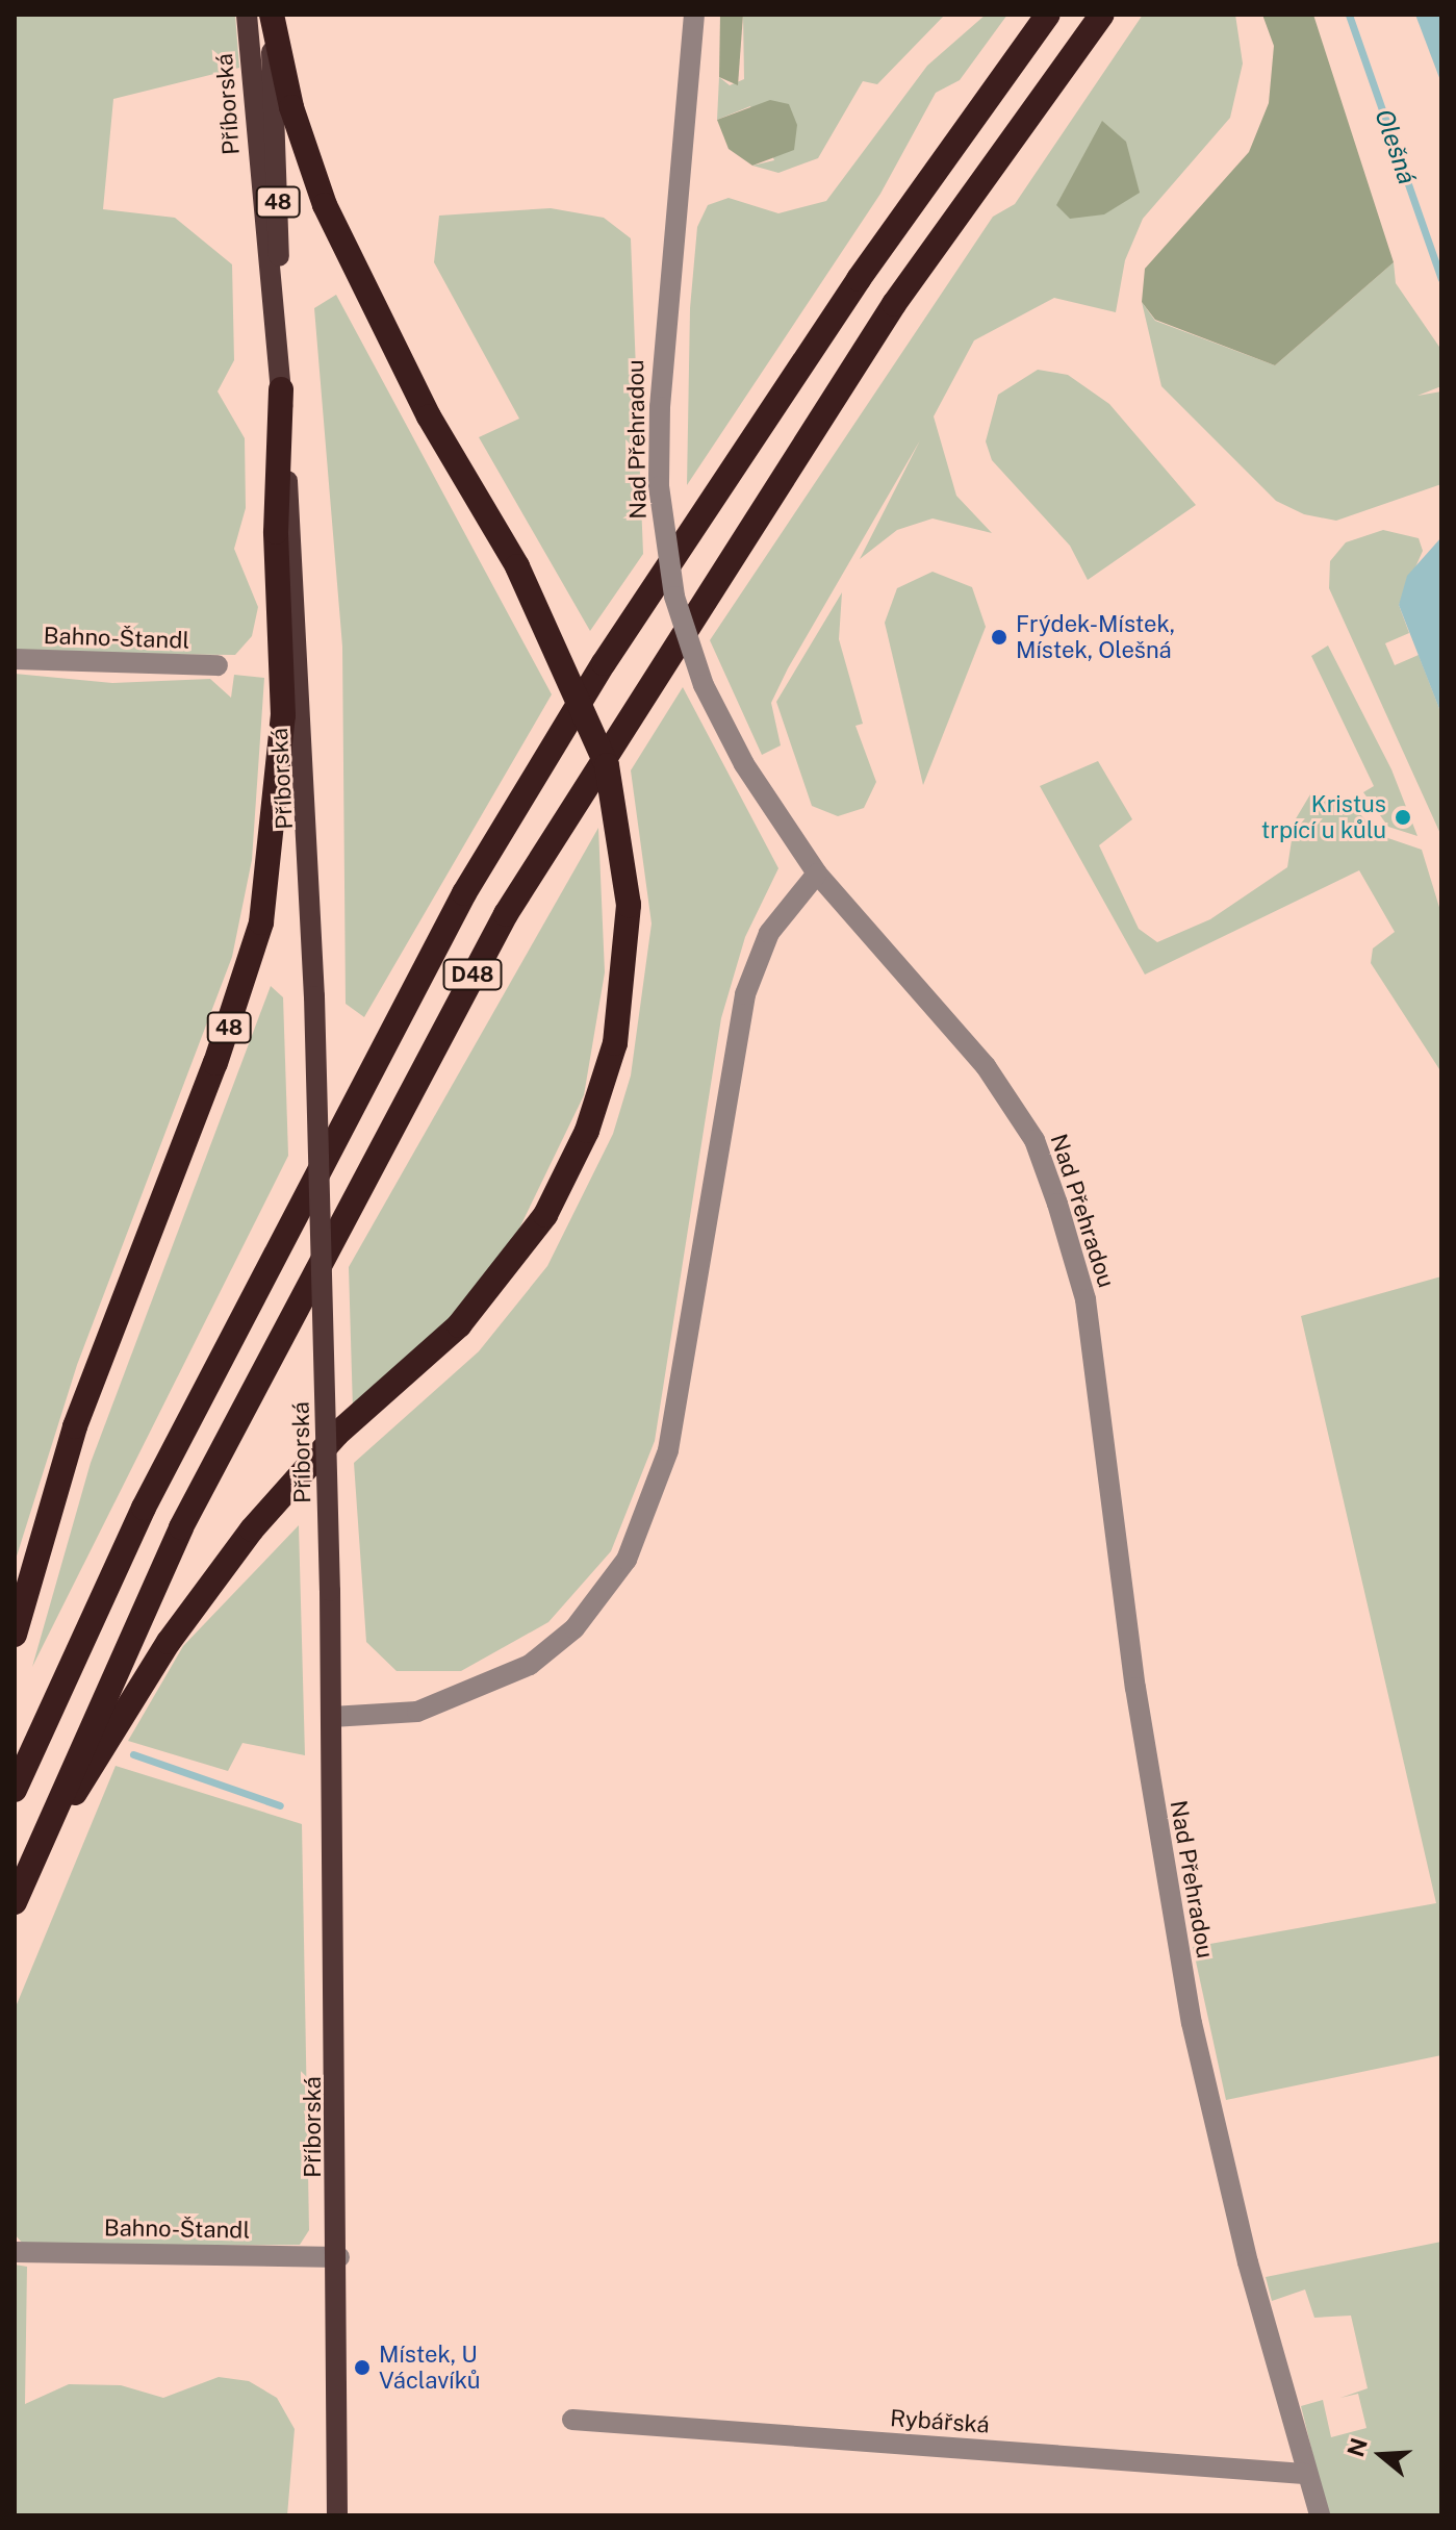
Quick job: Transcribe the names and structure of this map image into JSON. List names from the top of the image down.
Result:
{
  "streets": {
    "highway": ["48", "D48"],
    "main road": ["Příborská"],
    "street": ["Nad Přehradou", "Bahno-Štandl", "Rybářská"]
  },
  "crossings": [
    ["Příborská", "48"],
    ["Příborská", "Bahno-Štandl"],
    ["Nad Přehradou", "Rybářská"]
  ],
  "water": ["Olešná"],
  "places": ["Frýdek-Místek, Místek, Olešná", "Kristus trpící u kůlu", "Místek, U Václavíků"],
  "north": "left"
}
